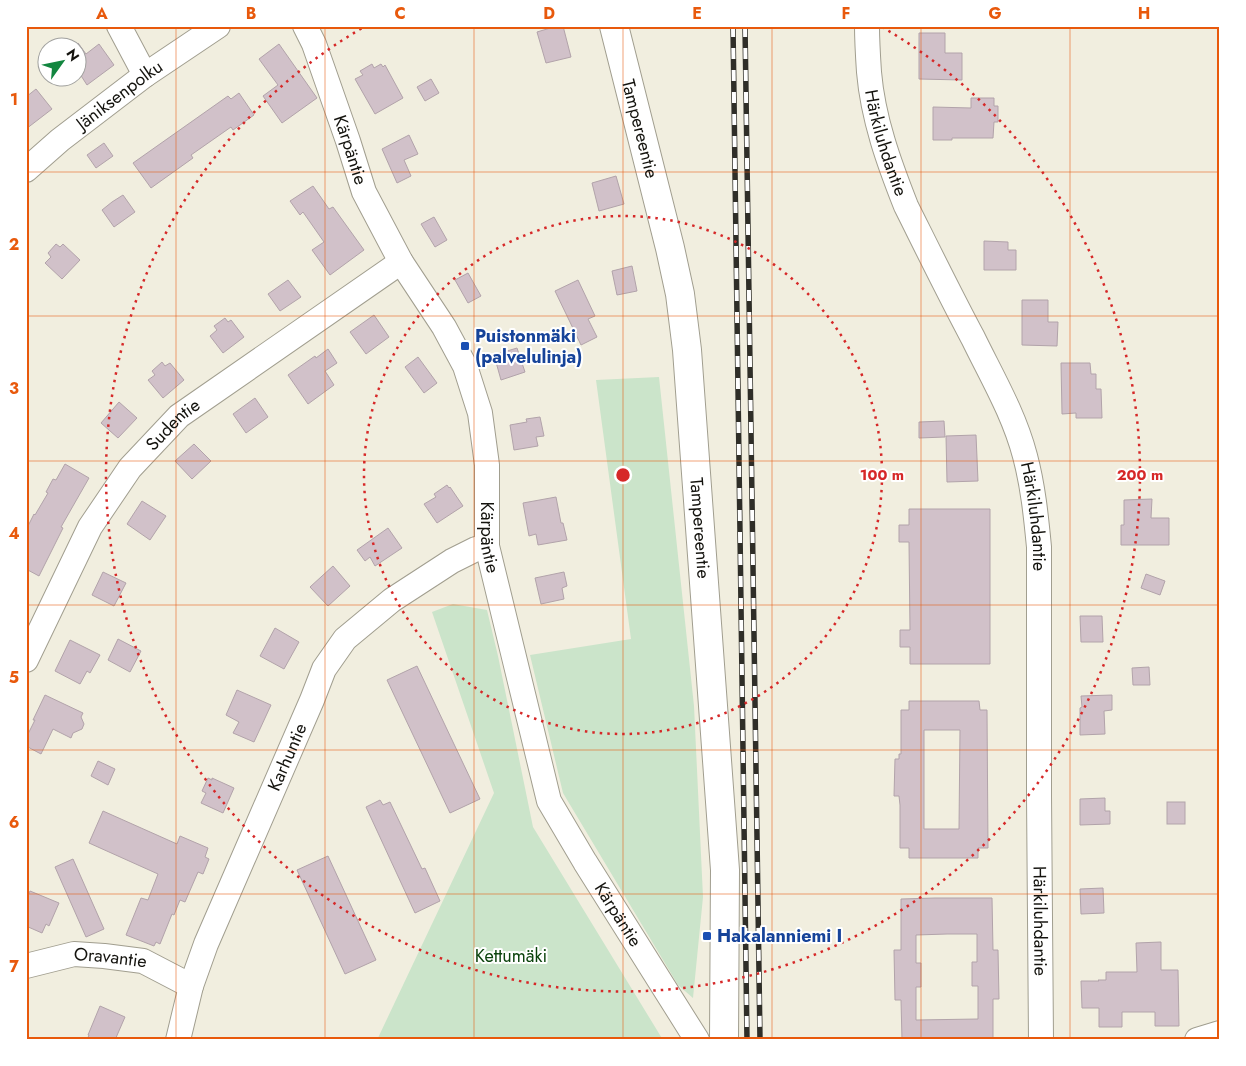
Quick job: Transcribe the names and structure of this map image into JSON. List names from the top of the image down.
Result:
{
  "streets": {
    "main road": ["Tampereentie"],
    "street": [
      "Jäniksenpolku",
      "Härkiluhdantie",
      "Kärpäntie",
      "Sudentie",
      "Karhuntie",
      "Oravantie"
    ]
  },
  "crossings": [
    ["Kärpäntie", "Sudentie"],
    ["Kärpäntie", "Karhuntie"],
    ["Karhuntie", "Oravantie"]
  ],
  "parks": ["Kettumäki"],
  "places": {
    "transit": ["Puistonmäki (palvelulinja)", "Hakalanniemi I"]
  },
  "north": "top right",
  "grid": {
    "columns": [
      "A",
      "B",
      "C",
      "D",
      "E",
      "F",
      "G",
      "H"
    ],
    "rows": [
      "1",
      "2",
      "3",
      "4",
      "5",
      "6",
      "7"
    ]
  },
  "rings": ["100 m", "200 m"]
}
